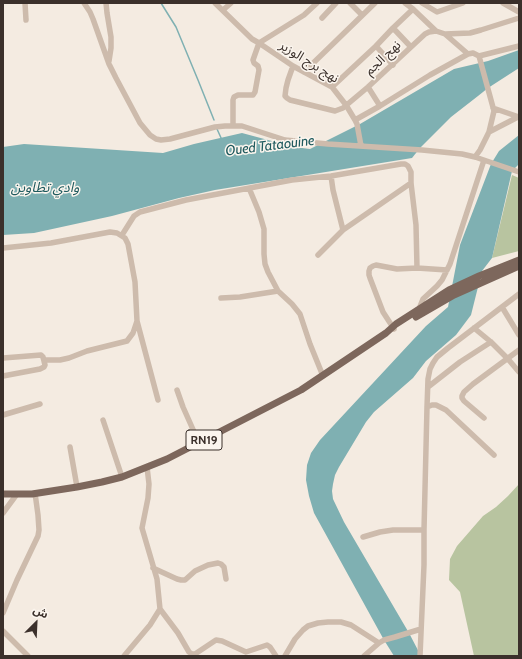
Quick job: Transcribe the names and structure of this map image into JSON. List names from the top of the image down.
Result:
{
  "streets": {
    "main road": ["RN19"],
    "street": ["نهج الجم", "نهج برج الوزير"]
  },
  "crossings": [
    ["نهج الجم", "نهج برج الوزير"]
  ],
  "water": ["Oued Tataouine", "وادي تطاوين"],
  "north": "top right"
}
